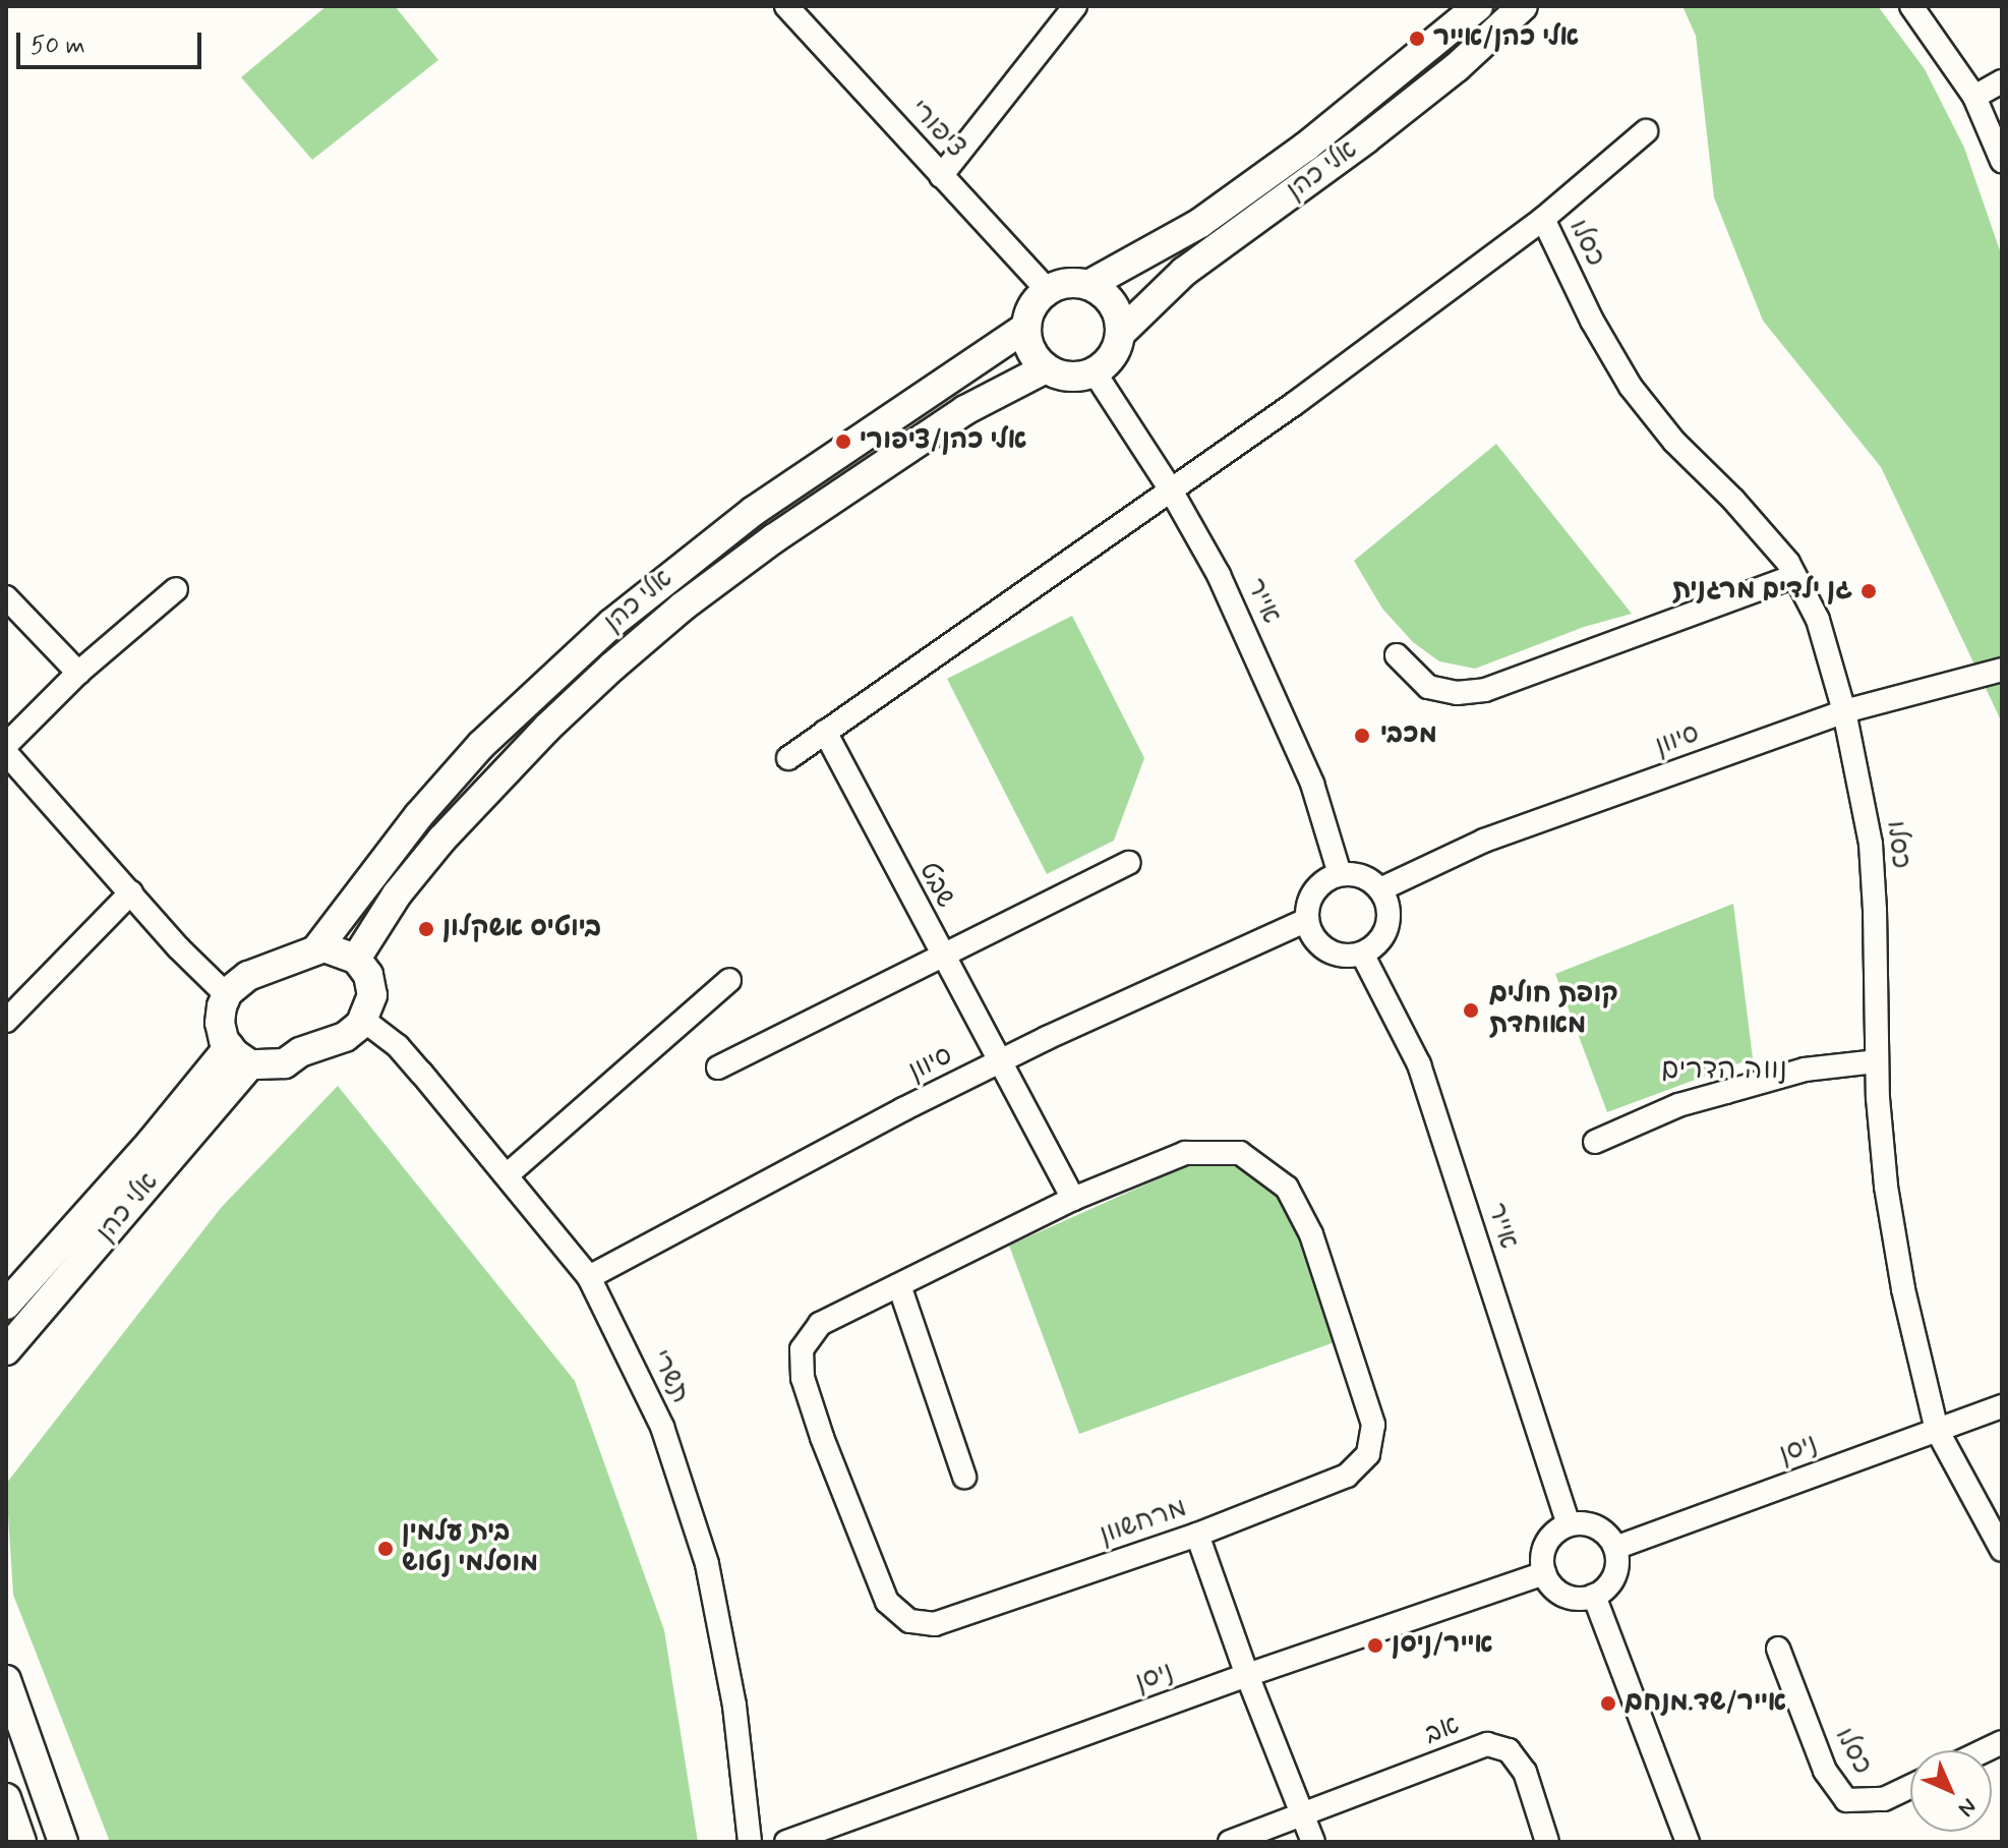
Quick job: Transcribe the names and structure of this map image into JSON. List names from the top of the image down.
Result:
{
  "streets": {
    "street": [
      "ציפורי",
      "אלי כהן",
      "כסלו",
      "אייר",
      "סיוון",
      "שבט",
      "תשרי",
      "ניסן",
      "מרחשוון",
      "אב"
    ]
  },
  "crossings": [
    ["ציפורי", "אלי כהן"],
    ["ציפורי", "אייר"],
    ["אלי כהן", "אייר"],
    ["אלי כהן", "תשרי"],
    ["כסלו", "אייר"],
    ["כסלו", "סיוון"],
    ["כסלו", "שבט"],
    ["כסלו", "ניסן"],
    ["אייר", "סיוון"],
    ["אייר", "ניסן"],
    ["סיוון", "שבט"],
    ["סיוון", "תשרי"],
    ["שבט", "מרחשוון"]
  ],
  "districts": ["נווה הדרים"],
  "places": [
    "אלי כהן/אייר",
    "אלי כהן/ציפורי",
    "גן ילדים מרגנית",
    "מכבי",
    "ביוטיס אשקלון",
    "קופת חולים מאוחדת",
    "בית עלמין מוסלמי נטוש",
    "אייר/ניסן",
    "אייר/שד.מנחם"
  ],
  "scale_bar": "50 m",
  "north": "bottom right"
}
